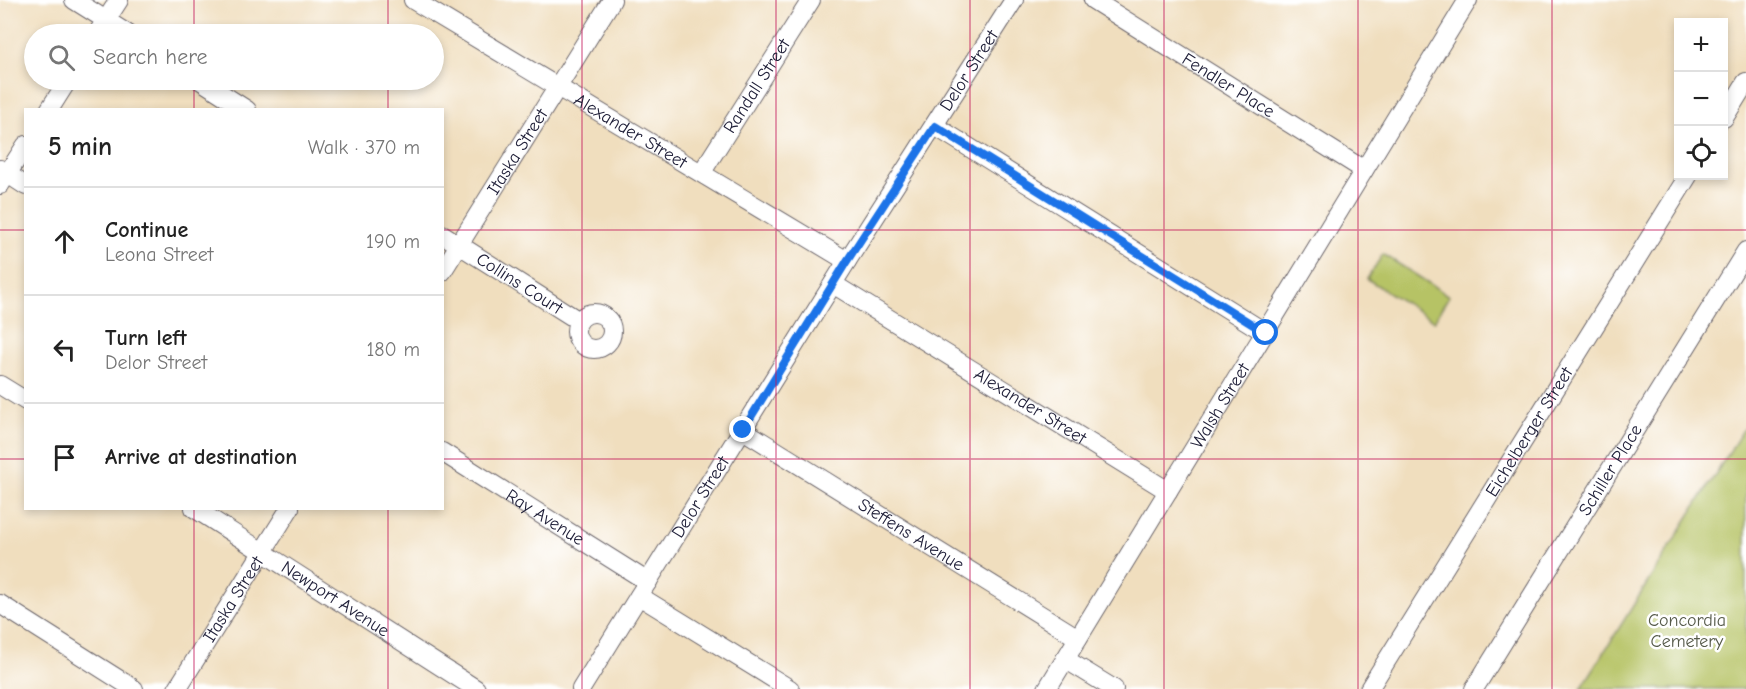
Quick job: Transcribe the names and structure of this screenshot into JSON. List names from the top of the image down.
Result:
{
  "streets": {
    "street": [
      "Delor Street",
      "Fendler Place",
      "Randall Street",
      "Alexander Street",
      "Itaska Street",
      "Collins Court",
      "Walsh Street",
      "Eichelberger Street",
      "Schiller Place",
      "Ray Avenue",
      "Steffens Avenue",
      "Newport Avenue"
    ]
  },
  "crossings": [
    ["Delor Street", "Alexander Street"],
    ["Delor Street", "Ray Avenue"],
    ["Delor Street", "Steffens Avenue"],
    ["Fendler Place", "Walsh Street"],
    ["Randall Street", "Alexander Street"],
    ["Alexander Street", "Itaska Street"],
    ["Alexander Street", "Walsh Street"],
    ["Itaska Street", "Collins Court"],
    ["Itaska Street", "Newport Avenue"],
    ["Walsh Street", "Steffens Avenue"]
  ],
  "parks": ["Concordia Cemetery"],
  "page": {
    "map_buttons": ["+", "−"],
    "search": "Search here",
    "heading": ["5 min", "Walk · 370 m"],
    "list": [
      ["Continue", "Leona Street", "190 m"],
      ["Turn left", "Delor Street", "180 m"],
      "Arrive at destination"
    ]
  }
}
